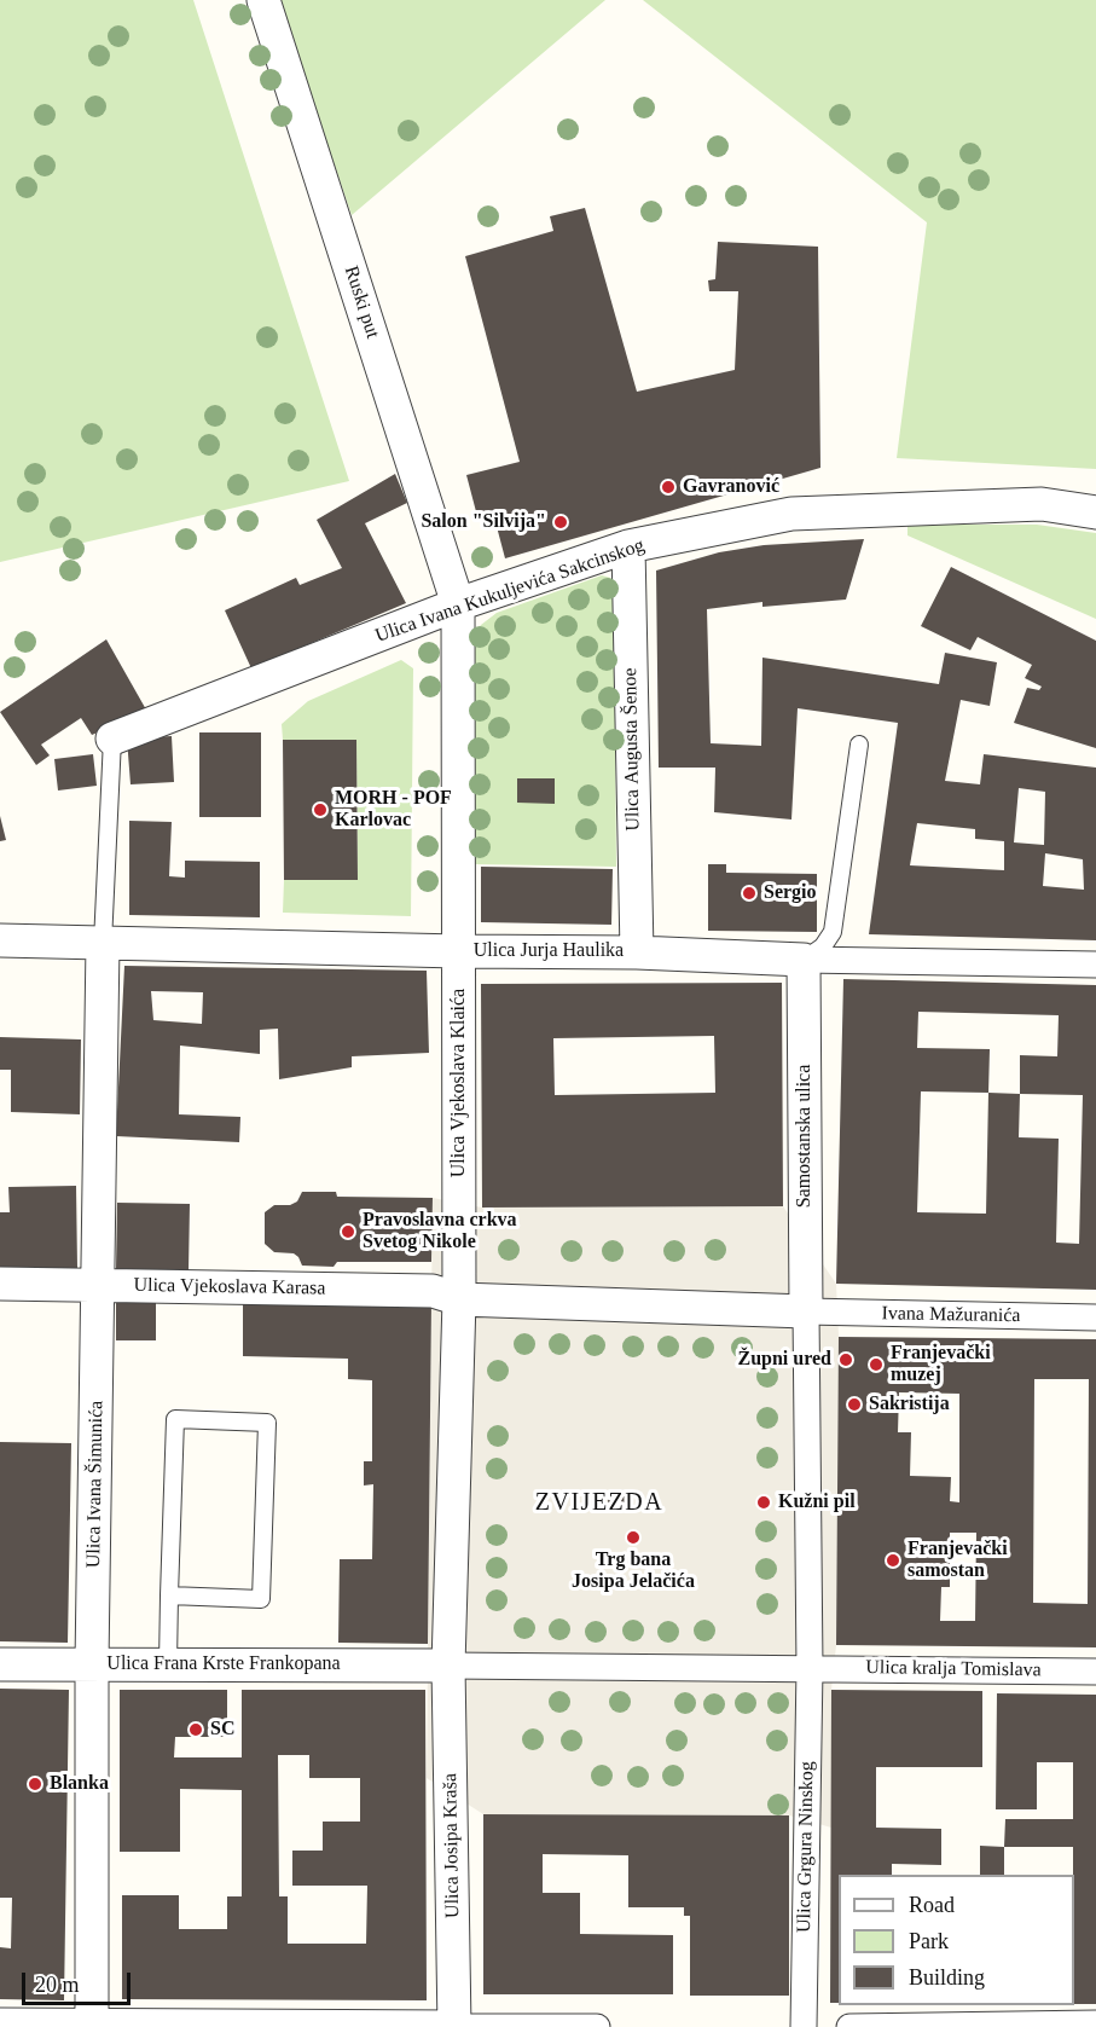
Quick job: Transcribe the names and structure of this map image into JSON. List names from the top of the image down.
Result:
{
  "streets": {
    "street": [
      "Ruski put",
      "Ulica Ivana Kukuljevića Sakcinskog",
      "Ulica Augusta Šenoe",
      "Ulica Jurja Haulika",
      "Ulica Vjekoslava Klaića",
      "Samostanska ulica",
      "Ulica Vjekoslava Karasa",
      "Ivana Mažuranića",
      "Ulica Ivana Šimunića",
      "Ulica Frana Krste Frankopana",
      "Ulica kralja Tomislava",
      "Ulica Josipa Kraša",
      "Ulica Grgura Ninskog"
    ]
  },
  "crossings": [
    ["Ruski put", "Ulica Ivana Kukuljevića Sakcinskog"],
    ["Ruski put", "Ulica Vjekoslava Klaića"],
    ["Ulica Ivana Kukuljevića Sakcinskog", "Ulica Augusta Šenoe"],
    ["Ulica Ivana Kukuljevića Sakcinskog", "Ulica Vjekoslava Klaića"],
    ["Ulica Augusta Šenoe", "Ulica Jurja Haulika"],
    ["Ulica Jurja Haulika", "Ulica Vjekoslava Klaića"],
    ["Ulica Jurja Haulika", "Samostanska ulica"],
    ["Ulica Jurja Haulika", "Ulica Ivana Šimunića"],
    ["Ulica Vjekoslava Klaića", "Ulica Vjekoslava Karasa"],
    ["Samostanska ulica", "Ivana Mažuranića"],
    ["Ulica Vjekoslava Karasa", "Ulica Ivana Šimunića"],
    ["Ulica Ivana Šimunića", "Ulica Frana Krste Frankopana"],
    ["Ulica Frana Krste Frankopana", "Ulica Josipa Kraša"],
    ["Ulica kralja Tomislava", "Ulica Grgura Ninskog"]
  ],
  "districts": ["ZVIJEZDA"],
  "places": [
    "Gavranović",
    "Salon \"Silvija\"",
    "MORH - POF Karlovac",
    "Sergio",
    "Pravoslavna crkva Svetog Nikole",
    "Župni ured",
    "Franjevački muzej",
    "Sakristija",
    "Kužni pil",
    "Trg bana Josipa Jelačića",
    "Franjevački samostan",
    "SC",
    "Blanka"
  ],
  "legend": ["Road", "Park", "Building"],
  "scale_bar": "20 m"
}
